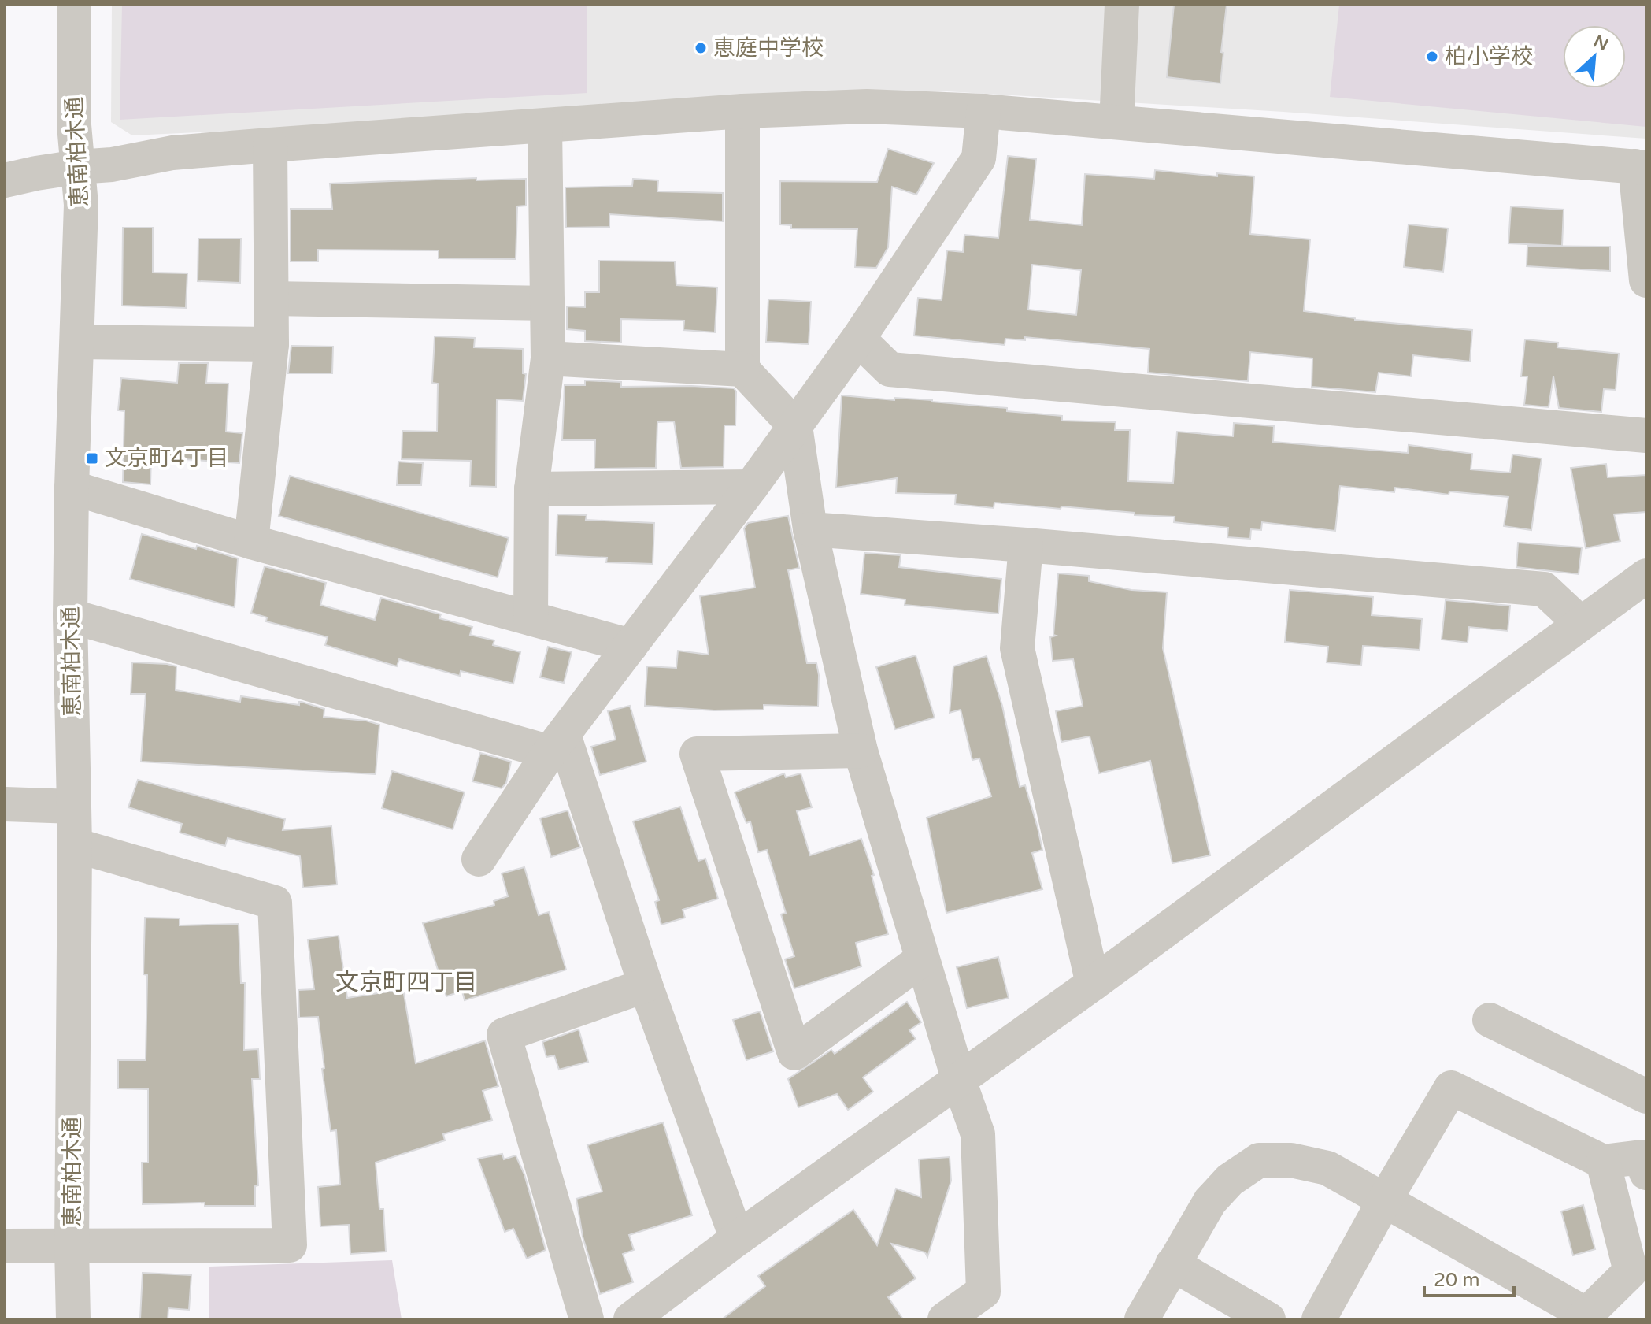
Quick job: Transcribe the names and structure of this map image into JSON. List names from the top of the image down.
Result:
{
  "streets": {
    "street": ["恵南柏木通"]
  },
  "districts": ["文京町四丁目"],
  "places": {
    "other": ["恵庭中学校", "柏小学校"],
    "transit": ["文京町4丁目"]
  },
  "scale_bar": "20 m",
  "north": "top right"
}
